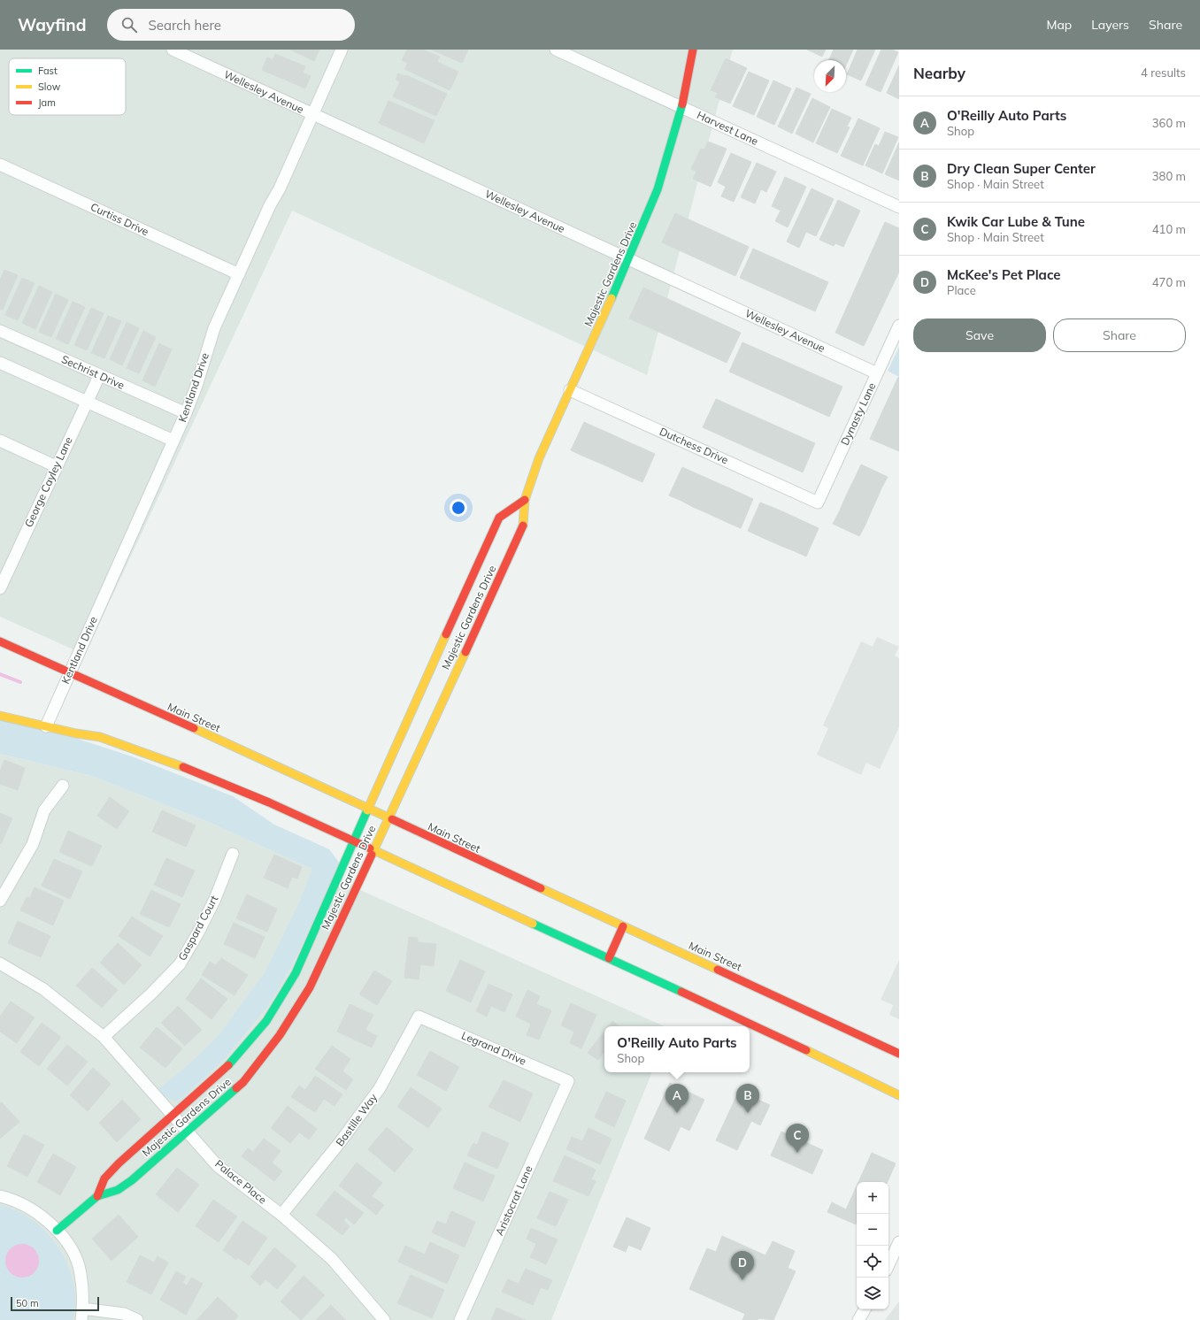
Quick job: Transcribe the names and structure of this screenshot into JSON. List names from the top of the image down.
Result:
{
  "streets": {
    "street": [
      "Wellesley Avenue",
      "Harvest Lane",
      "Curtiss Drive",
      "Majestic Gardens Drive",
      "Sechrist Drive",
      "Kentland Drive",
      "Dynasty Lane",
      "Dutchess Drive",
      "George Cayley Lane",
      "Main Street",
      "Gaspard Court",
      "Legrand Drive",
      "Bastille Way",
      "Palace Place",
      "Aristocrat Lane"
    ]
  },
  "crossings": [
    ["Wellesley Avenue", "Majestic Gardens Drive"],
    ["Wellesley Avenue", "Kentland Drive"],
    ["Wellesley Avenue", "Dynasty Lane"],
    ["Harvest Lane", "Majestic Gardens Drive"],
    ["Curtiss Drive", "Kentland Drive"],
    ["Majestic Gardens Drive", "Dutchess Drive"],
    ["Majestic Gardens Drive", "Main Street"],
    ["Majestic Gardens Drive", "Palace Place"],
    ["Sechrist Drive", "Kentland Drive"],
    ["Sechrist Drive", "George Cayley Lane"],
    ["Kentland Drive", "Main Street"],
    ["Dynasty Lane", "Dutchess Drive"],
    ["Gaspard Court", "Palace Place"],
    ["Legrand Drive", "Bastille Way"],
    ["Legrand Drive", "Aristocrat Lane"],
    ["Bastille Way", "Palace Place"]
  ],
  "legend": ["Fast", "Slow", "Jam"],
  "scale_bar": "50 m",
  "north": "bottom left",
  "page": {
    "header": "Wayfind",
    "search": "Search here",
    "nav": ["Map", "Layers", "Share"],
    "heading": ["Nearby", "4 results"],
    "list": [
      {
        "mark": "A",
        "name": "O'Reilly Auto Parts",
        "note": "Shop",
        "value": "360 m"
      },
      {
        "mark": "B",
        "name": "Dry Clean Super Center",
        "note": "Shop · Main Street",
        "value": "380 m"
      },
      {
        "mark": "C",
        "name": "Kwik Car Lube & Tune",
        "note": "Shop · Main Street",
        "value": "410 m"
      },
      {
        "mark": "D",
        "name": "McKee's Pet Place",
        "note": "Place",
        "value": "470 m"
      }
    ],
    "buttons": ["Save", "Share"],
    "popup": ["O'Reilly Auto Parts", "Shop"],
    "pins": [
      "A",
      "B",
      "C",
      "D"
    ],
    "map_buttons": ["+", "−"],
    "scale": "50 m"
  }
}
